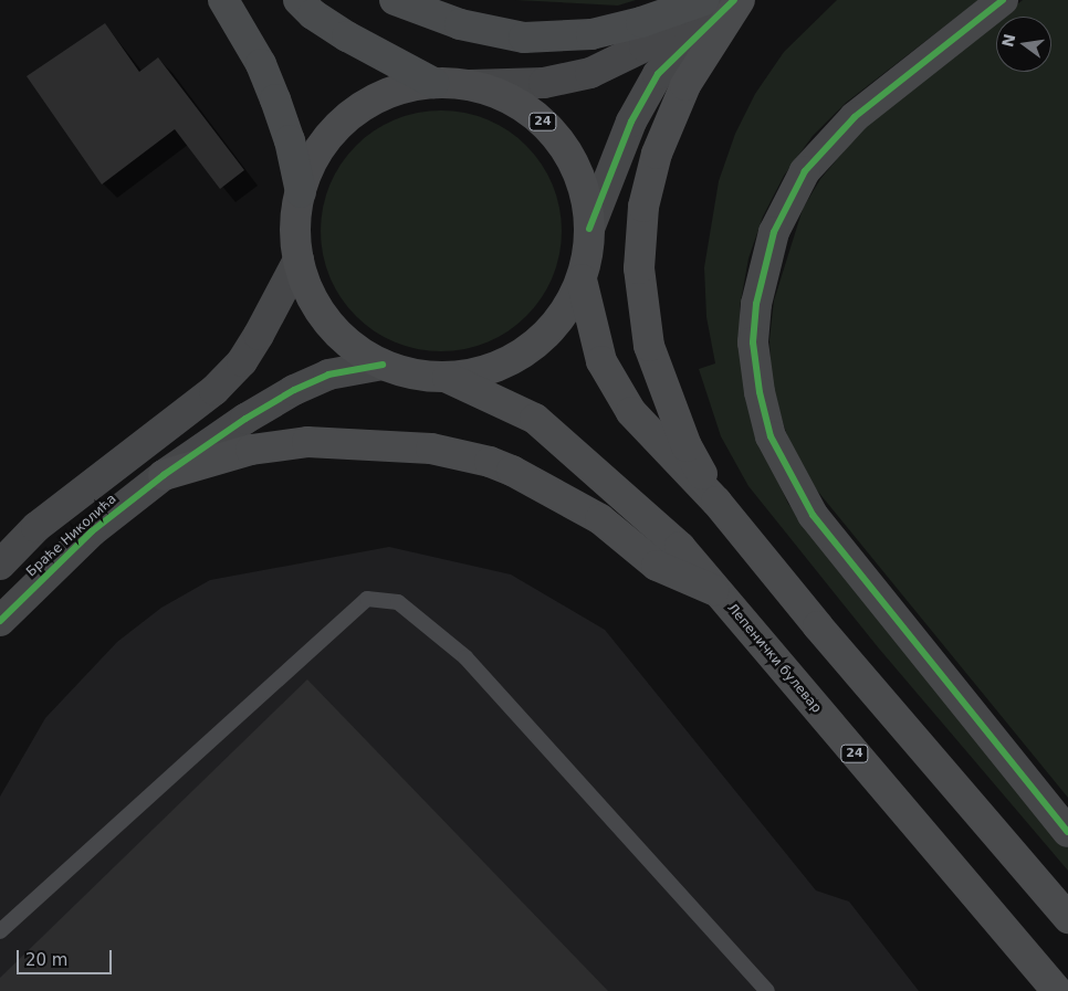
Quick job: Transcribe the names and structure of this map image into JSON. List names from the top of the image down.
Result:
{
  "streets": {
    "highway": ["24"],
    "main road": ["Лепенички булевар"],
    "street": ["Браће Николића"]
  },
  "crossings": [
    ["24", "Браће Николића"],
    ["24", "Лепенички булевар"]
  ],
  "scale_bar": "20 m",
  "north": "left"
}
